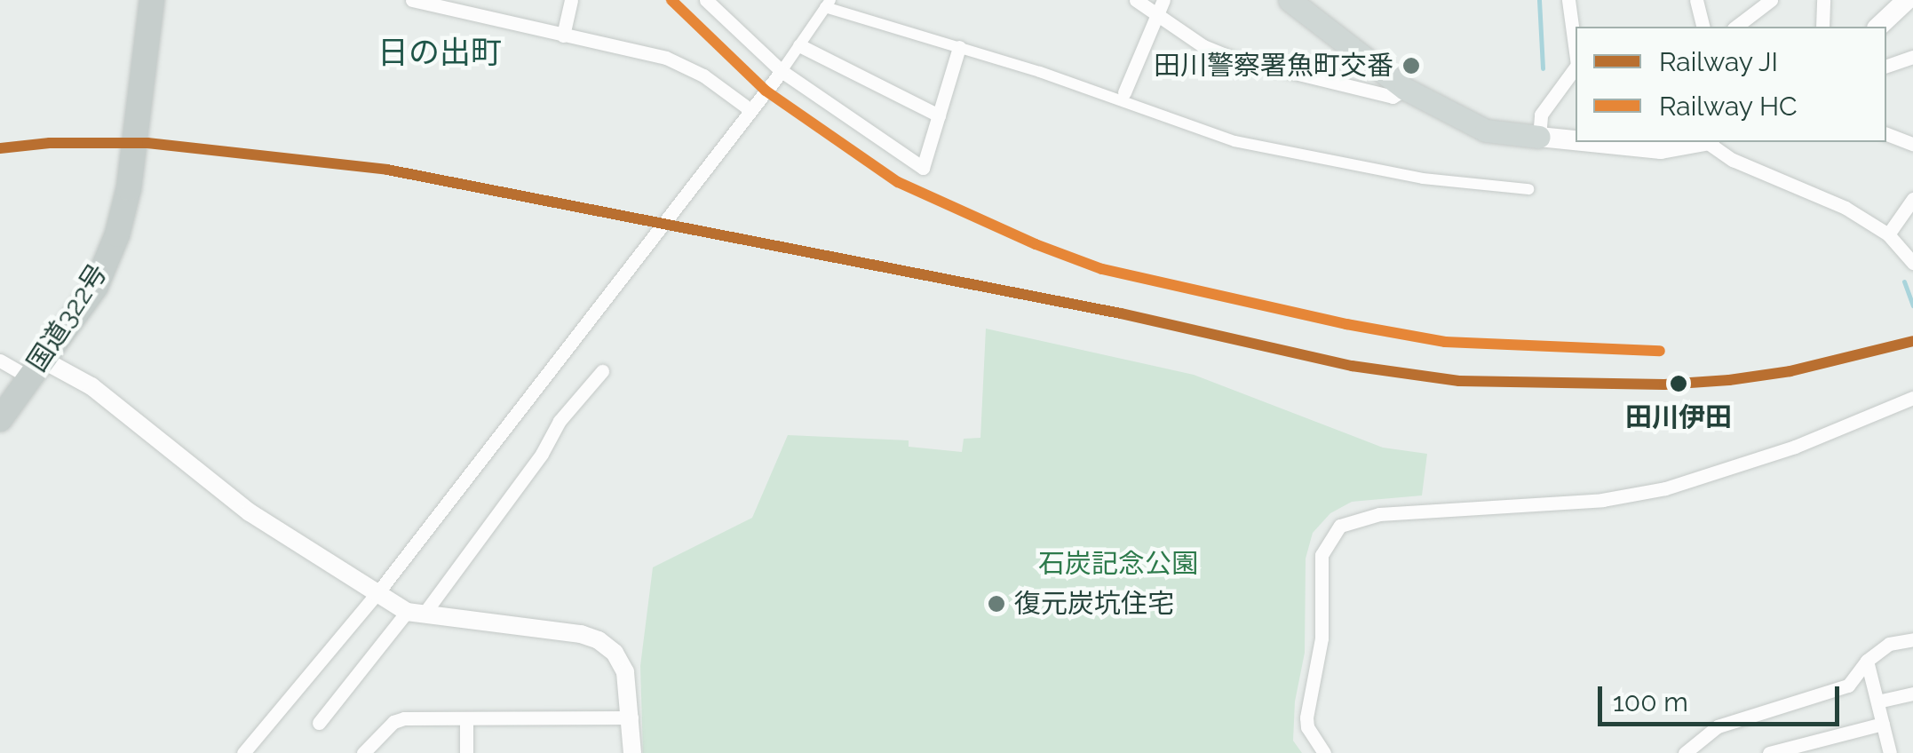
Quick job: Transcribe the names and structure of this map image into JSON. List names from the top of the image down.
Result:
{
  "streets": {
    "highway": ["国道322号"]
  },
  "districts": ["日の出町"],
  "parks": ["石炭記念公園"],
  "places": ["田川警察署魚町交番", "田川伊田", "復元炭坑住宅"],
  "lines": ["rail line HC", "rail line JI"],
  "legend": ["Railway JI", "Railway HC"],
  "scale_bar": "100 m"
}
